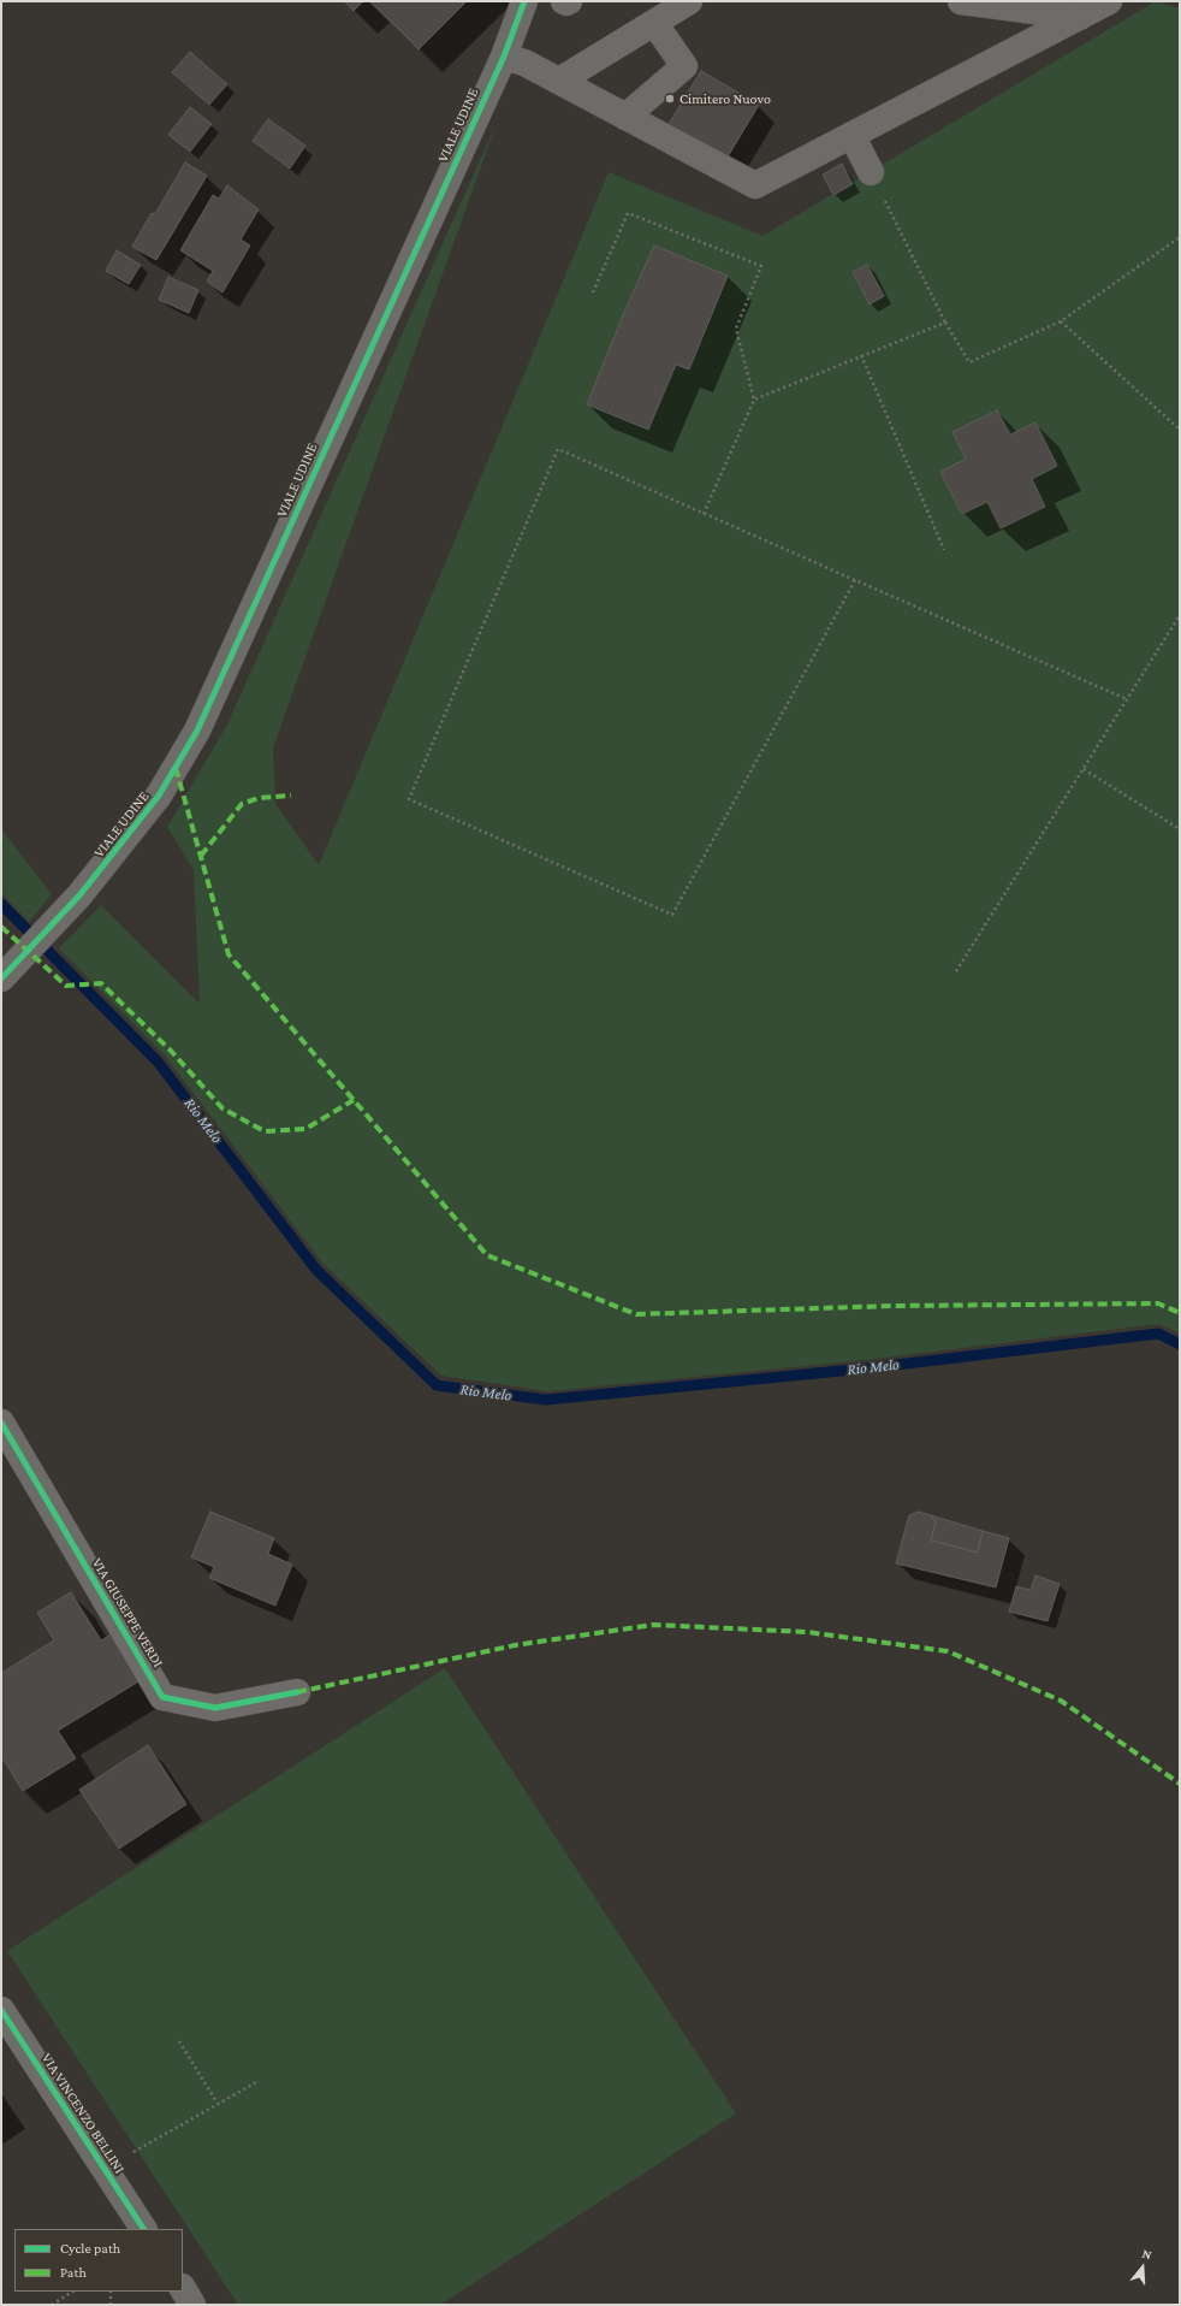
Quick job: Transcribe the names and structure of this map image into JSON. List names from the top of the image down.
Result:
{
  "streets": {
    "street": ["VIALE UDINE", "VIA GIUSEPPE VERDI", "VIA VINCENZO BELLINI"]
  },
  "water": ["Rio Melo"],
  "places": ["Cimitero Nuovo"],
  "legend": ["Cycle path", "Path"],
  "north": "top"
}
